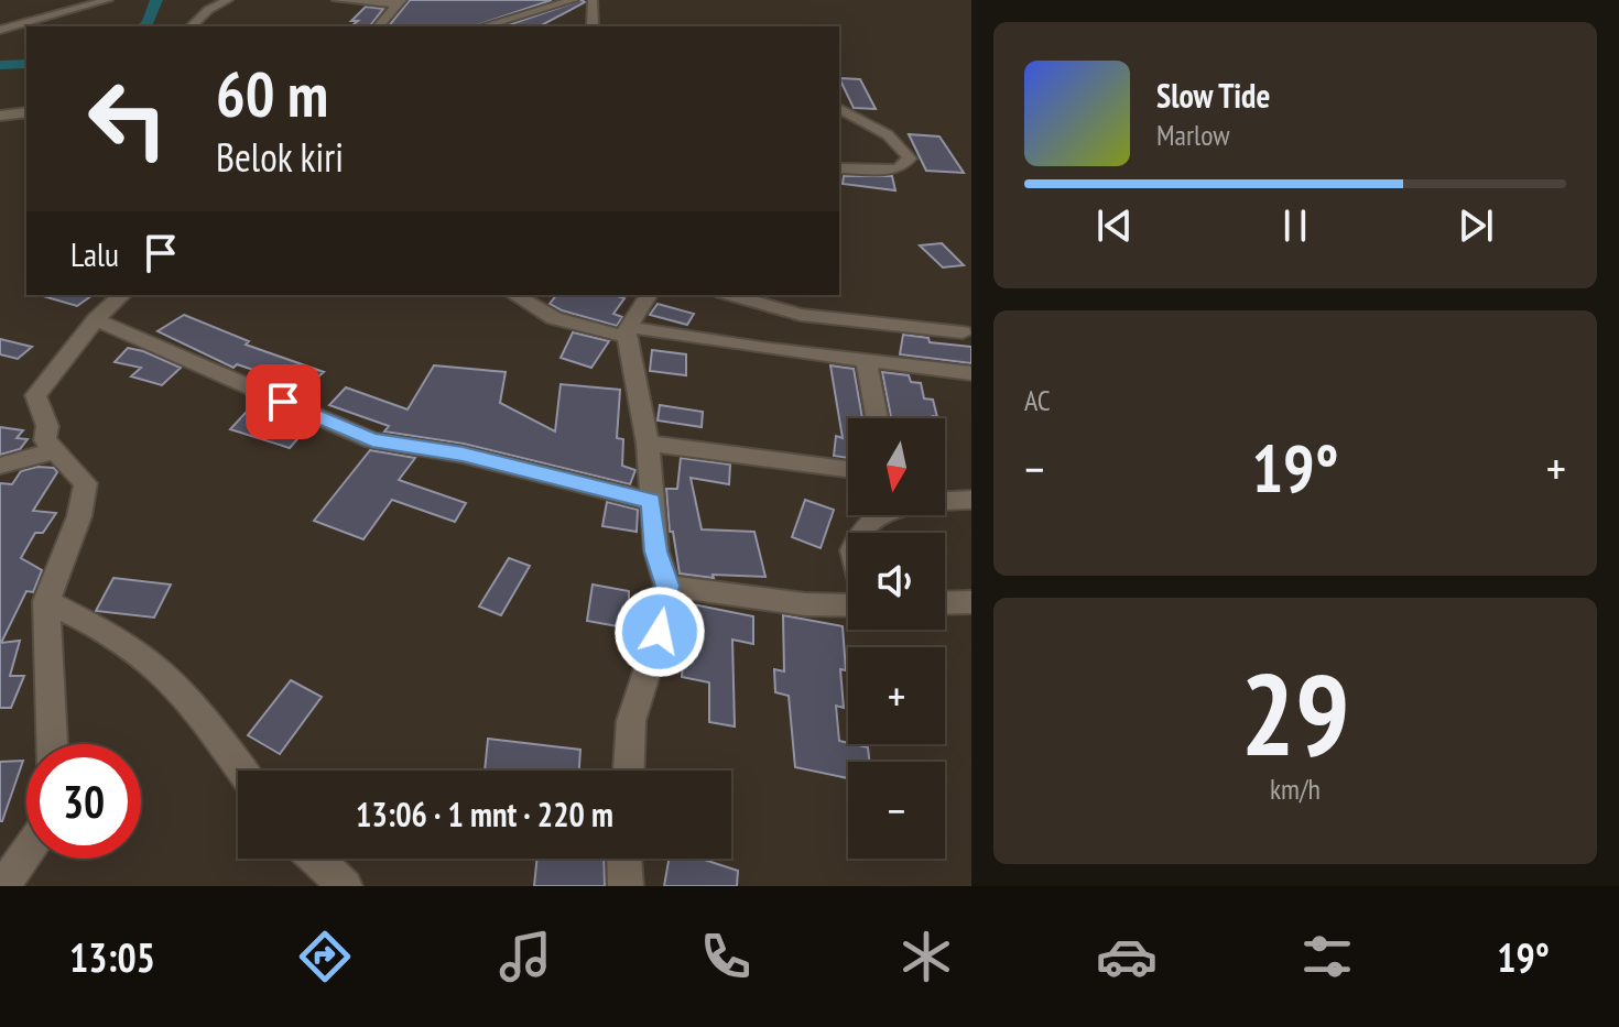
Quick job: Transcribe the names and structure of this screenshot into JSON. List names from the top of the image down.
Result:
{
  "north": "bottom",
  "page": {
    "turn": ["60 m", "Belok kiri"],
    "song": ["Slow Tide", "Marlow"],
    "then": "Lalu",
    "tile": [
      "AC",
      ["29", "km/h"]
    ],
    "map_buttons": ["+", "−"],
    "heat": ["−", "19°", "+"],
    "limit": "30",
    "trip": "13:06 · 1 mnt · 220 m",
    "tabs": ["13:05", "19°"]
  }
}
